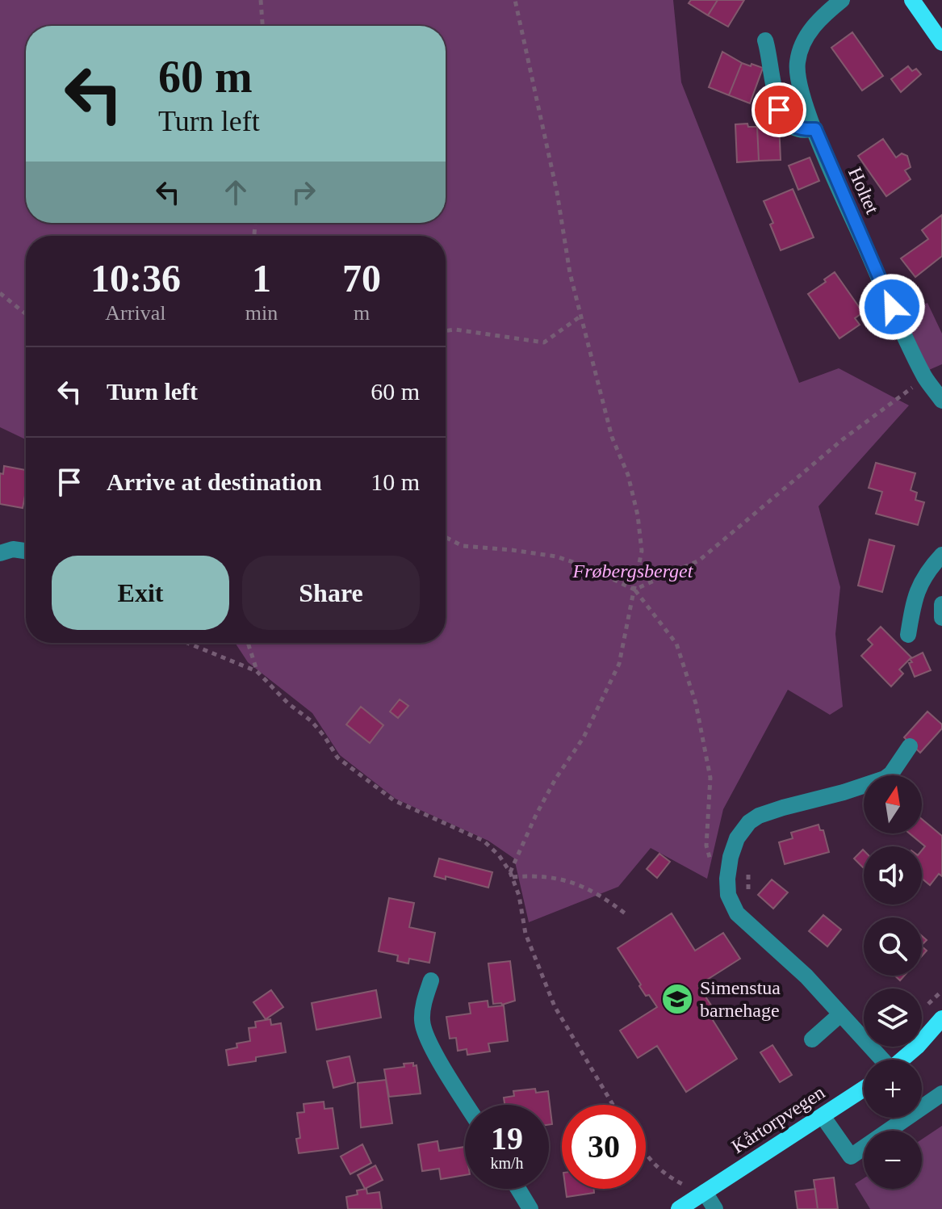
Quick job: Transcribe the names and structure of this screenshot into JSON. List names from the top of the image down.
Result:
{
  "streets": {
    "main road": ["Kårtorpvegen"],
    "street": ["Holtet"]
  },
  "parks": ["Frøbergsberget"],
  "places": {
    "school or university": ["Simenstua barnehage"]
  },
  "north": "top",
  "page": {
    "turn": ["60 m", "Turn left"],
    "eta": [
      "10:36",
      "Arrival",
      "1",
      "min",
      "70",
      "m"
    ],
    "list": [
      {
        "name": "Turn left",
        "value": "60 m"
      },
      {
        "name": "Arrive at destination",
        "value": "10 m"
      }
    ],
    "buttons": ["Exit", "Share"],
    "map_buttons": ["+", "−"],
    "speed": "19 km/h",
    "limit": "30"
  }
}
